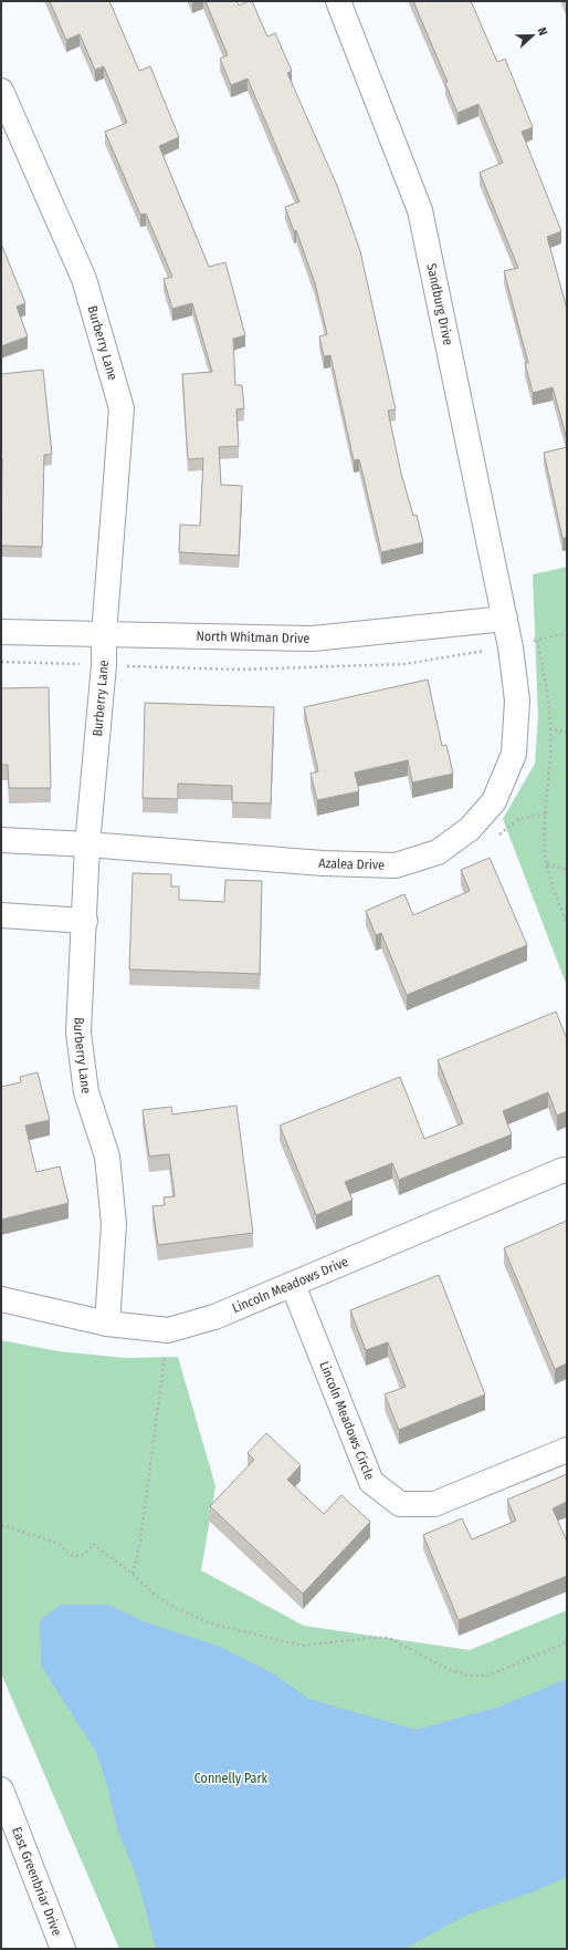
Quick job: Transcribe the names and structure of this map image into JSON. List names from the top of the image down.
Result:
{
  "streets": {
    "street": [
      "Sandburg Drive",
      "Burberry Lane",
      "North Whitman Drive",
      "Azalea Drive",
      "Lincoln Meadows Drive",
      "Lincoln Meadows Circle",
      "East Greenbriar Drive"
    ]
  },
  "crossings": [
    ["Sandburg Drive", "North Whitman Drive"],
    ["Sandburg Drive", "Azalea Drive"],
    ["Burberry Lane", "North Whitman Drive"],
    ["Burberry Lane", "Azalea Drive"],
    ["Burberry Lane", "Lincoln Meadows Drive"],
    ["North Whitman Drive", "Azalea Drive"],
    ["Lincoln Meadows Drive", "Lincoln Meadows Circle"]
  ],
  "parks": ["Connelly Park"],
  "north": "right"
}
